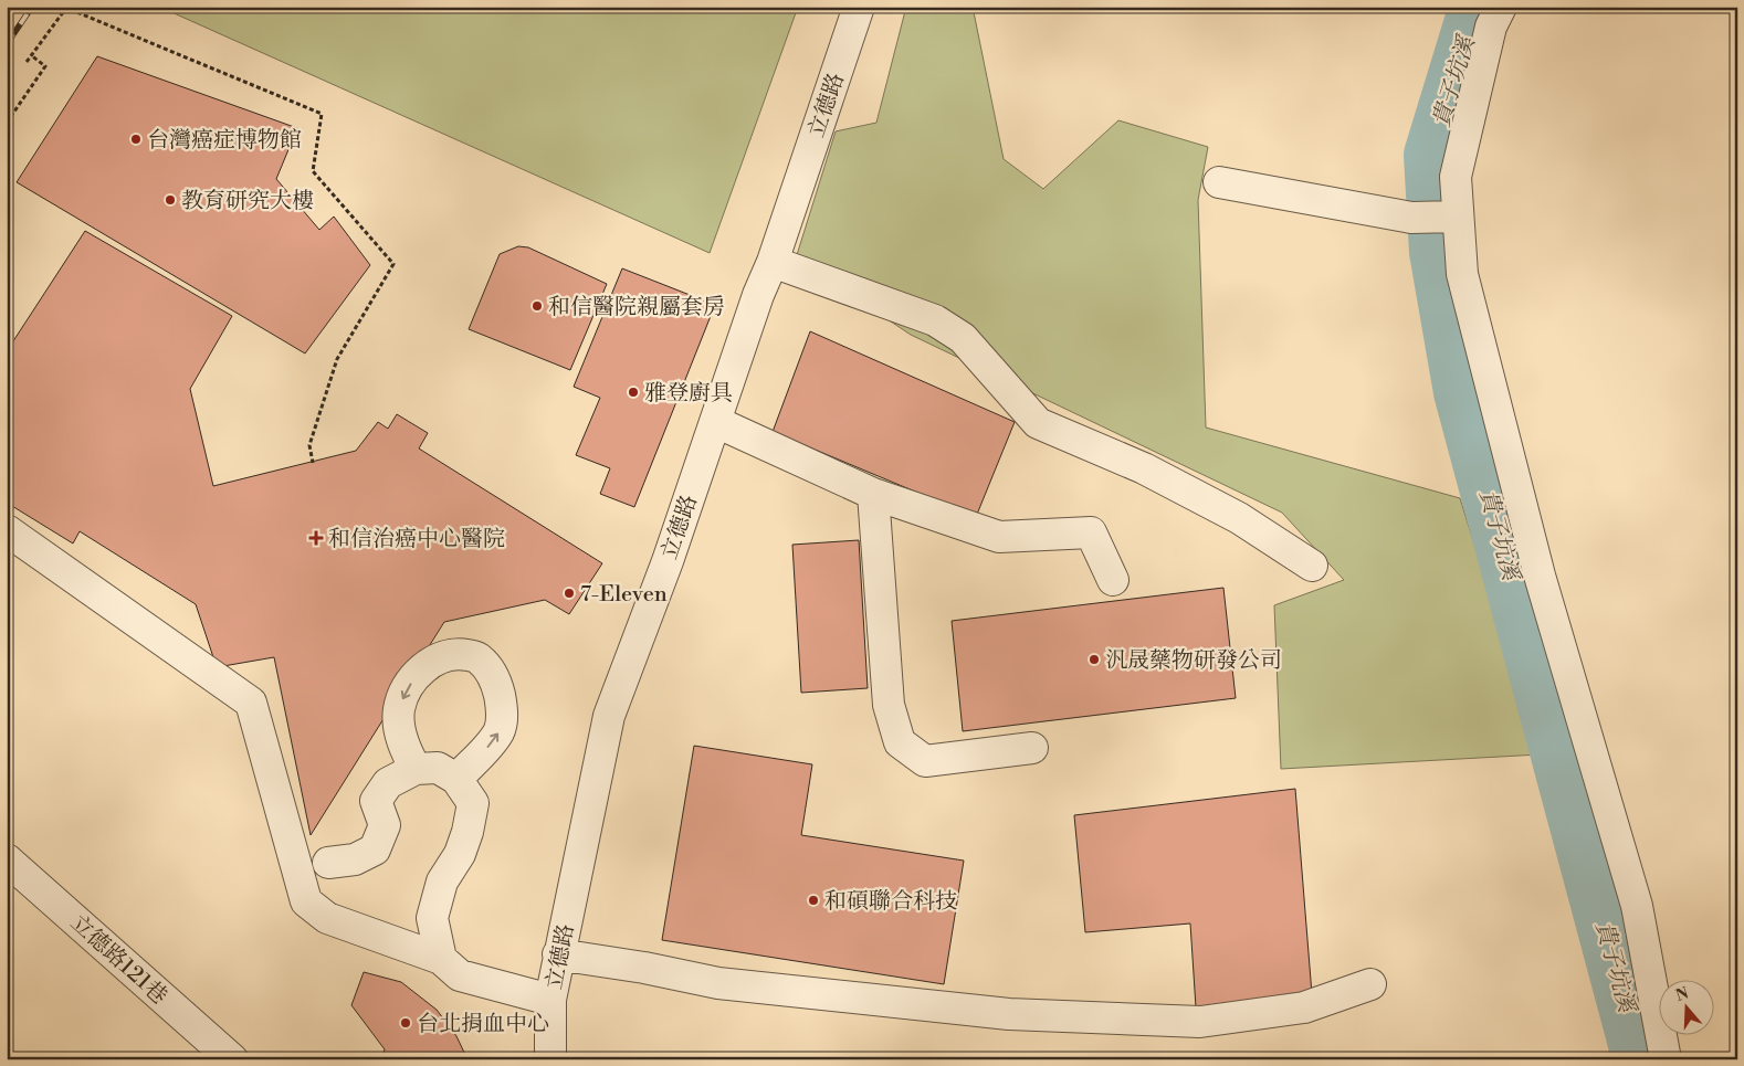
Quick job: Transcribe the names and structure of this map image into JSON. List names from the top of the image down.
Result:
{
  "streets": {
    "street": ["立德路", "立德路121巷"]
  },
  "water": ["貴子坑溪"],
  "places": {
    "other": [
      "台灣癌症博物館",
      "教育研究大樓",
      "和信醫院親屬套房",
      "雅登廚具",
      "7-Eleven",
      "汎晟藥物研發公司",
      "和碩聯合科技",
      "台北捐血中心"
    ],
    "health": ["和信治癌中心醫院"]
  },
  "north": "top"
}
